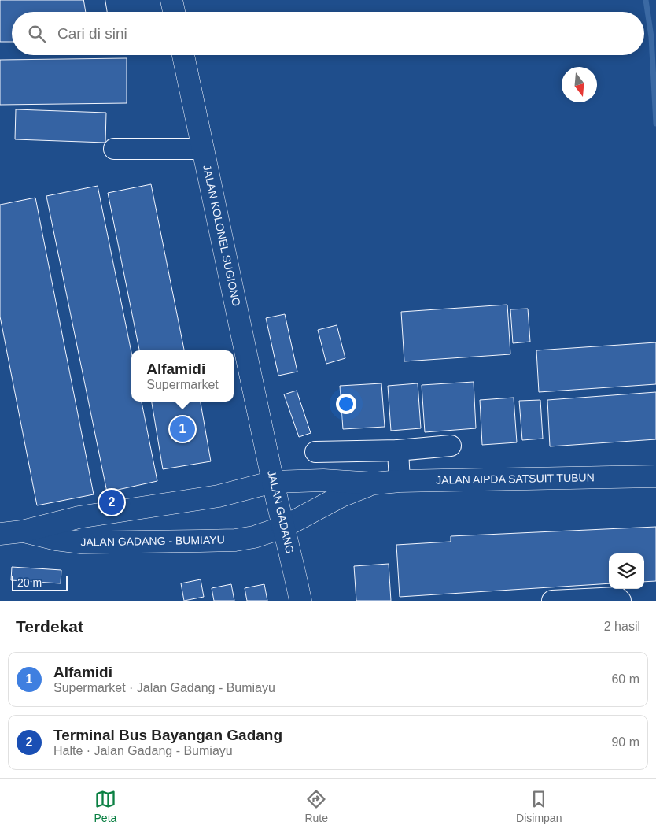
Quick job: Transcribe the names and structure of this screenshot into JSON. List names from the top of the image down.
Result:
{
  "streets": {
    "main road": [
      "JALAN KOLONEL SUGIONO",
      "JALAN AIPDA SATSUIT TUBUN",
      "JALAN GADANG",
      "JALAN GADANG - BUMIAYU"
    ]
  },
  "crossings": [
    ["JALAN KOLONEL SUGIONO", "JALAN GADANG"],
    ["JALAN AIPDA SATSUIT TUBUN", "JALAN GADANG"],
    ["JALAN AIPDA SATSUIT TUBUN", "JALAN GADANG - BUMIAYU"],
    ["JALAN GADANG", "JALAN GADANG - BUMIAYU"]
  ],
  "scale_bar": "20 m",
  "north": "bottom",
  "page": {
    "search": "Cari di sini",
    "popup": ["Alfamidi", "Supermarket"],
    "pins": ["1", "2"],
    "scale": "20 m",
    "heading": ["Terdekat", "2 hasil"],
    "list": [
      {
        "mark": "1",
        "name": "Alfamidi",
        "note": "Supermarket · Jalan Gadang - Bumiayu",
        "value": "60 m"
      },
      {
        "mark": "2",
        "name": "Terminal Bus Bayangan Gadang",
        "note": "Halte · Jalan Gadang - Bumiayu",
        "value": "90 m"
      }
    ],
    "nav": ["Peta", "Rute", "Disimpan"]
  }
}
